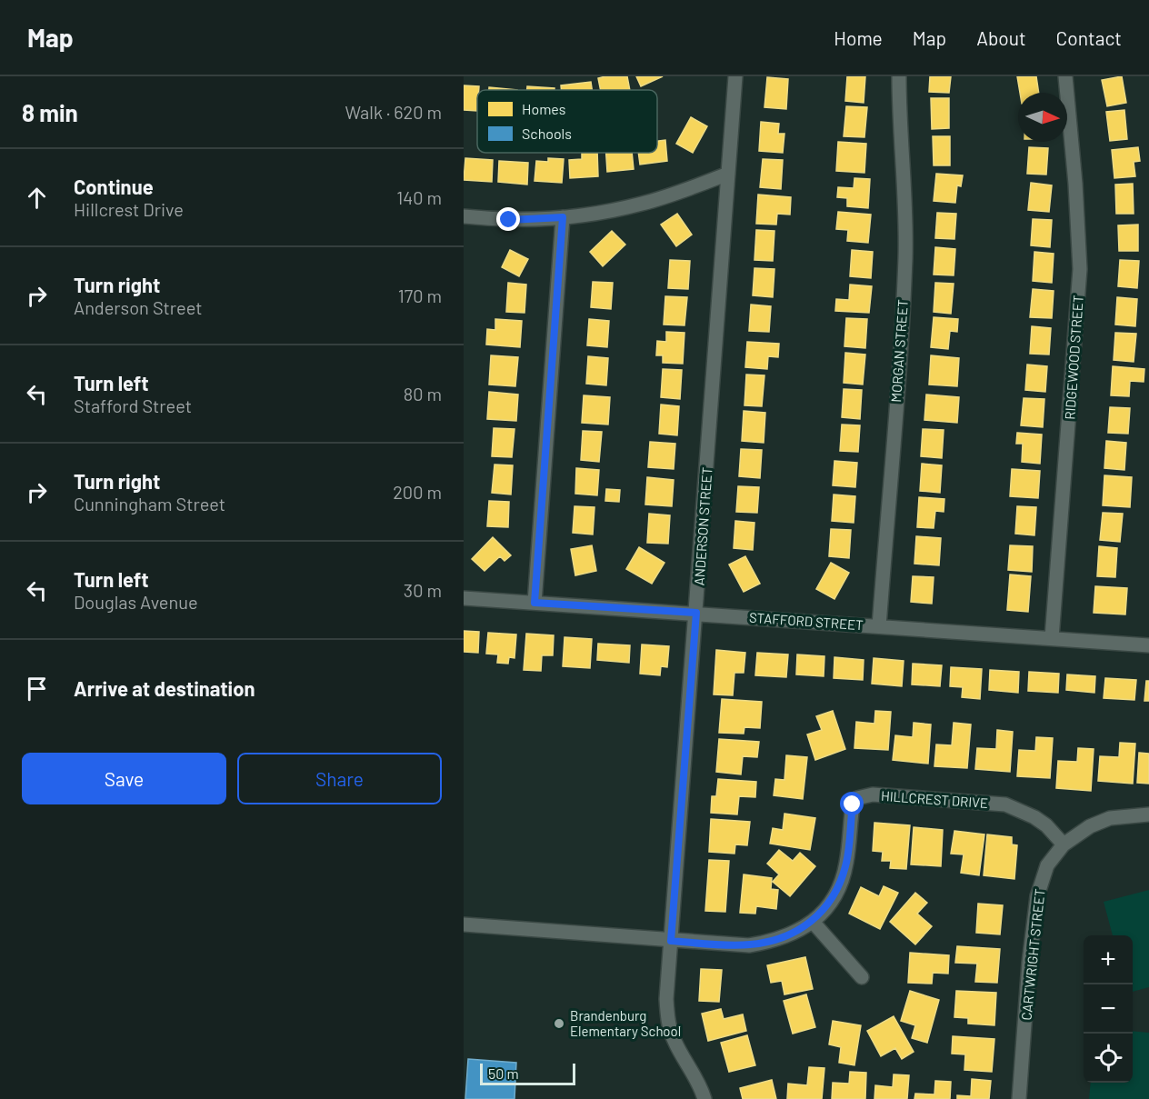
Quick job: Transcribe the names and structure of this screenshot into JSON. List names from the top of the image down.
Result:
{
  "streets": {
    "street": [
      "MORGAN STREET",
      "RIDGEWOOD STREET",
      "ANDERSON STREET",
      "STAFFORD STREET",
      "HILLCREST DRIVE",
      "CARTWRIGHT STREET"
    ]
  },
  "crossings": [
    ["MORGAN STREET", "STAFFORD STREET"],
    ["RIDGEWOOD STREET", "STAFFORD STREET"],
    ["ANDERSON STREET", "STAFFORD STREET"],
    ["ANDERSON STREET", "HILLCREST DRIVE"],
    ["HILLCREST DRIVE", "CARTWRIGHT STREET"]
  ],
  "places": ["Brandenburg Elementary School"],
  "legend": ["Homes", "Schools"],
  "scale_bar": "50 m",
  "north": "right",
  "page": {
    "header": "Map",
    "nav": [
      "Home",
      "Map",
      "About",
      "Contact"
    ],
    "heading": ["8 min", "Walk · 620 m"],
    "list": [
      ["Continue", "Hillcrest Drive", "140 m"],
      ["Turn right", "Anderson Street", "170 m"],
      ["Turn left", "Stafford Street", "80 m"],
      ["Turn right", "Cunningham Street", "200 m"],
      ["Turn left", "Douglas Avenue", "30 m"],
      "Arrive at destination"
    ],
    "buttons": ["Save", "Share"],
    "map_buttons": ["+", "−"],
    "scale": "50 m"
  }
}
